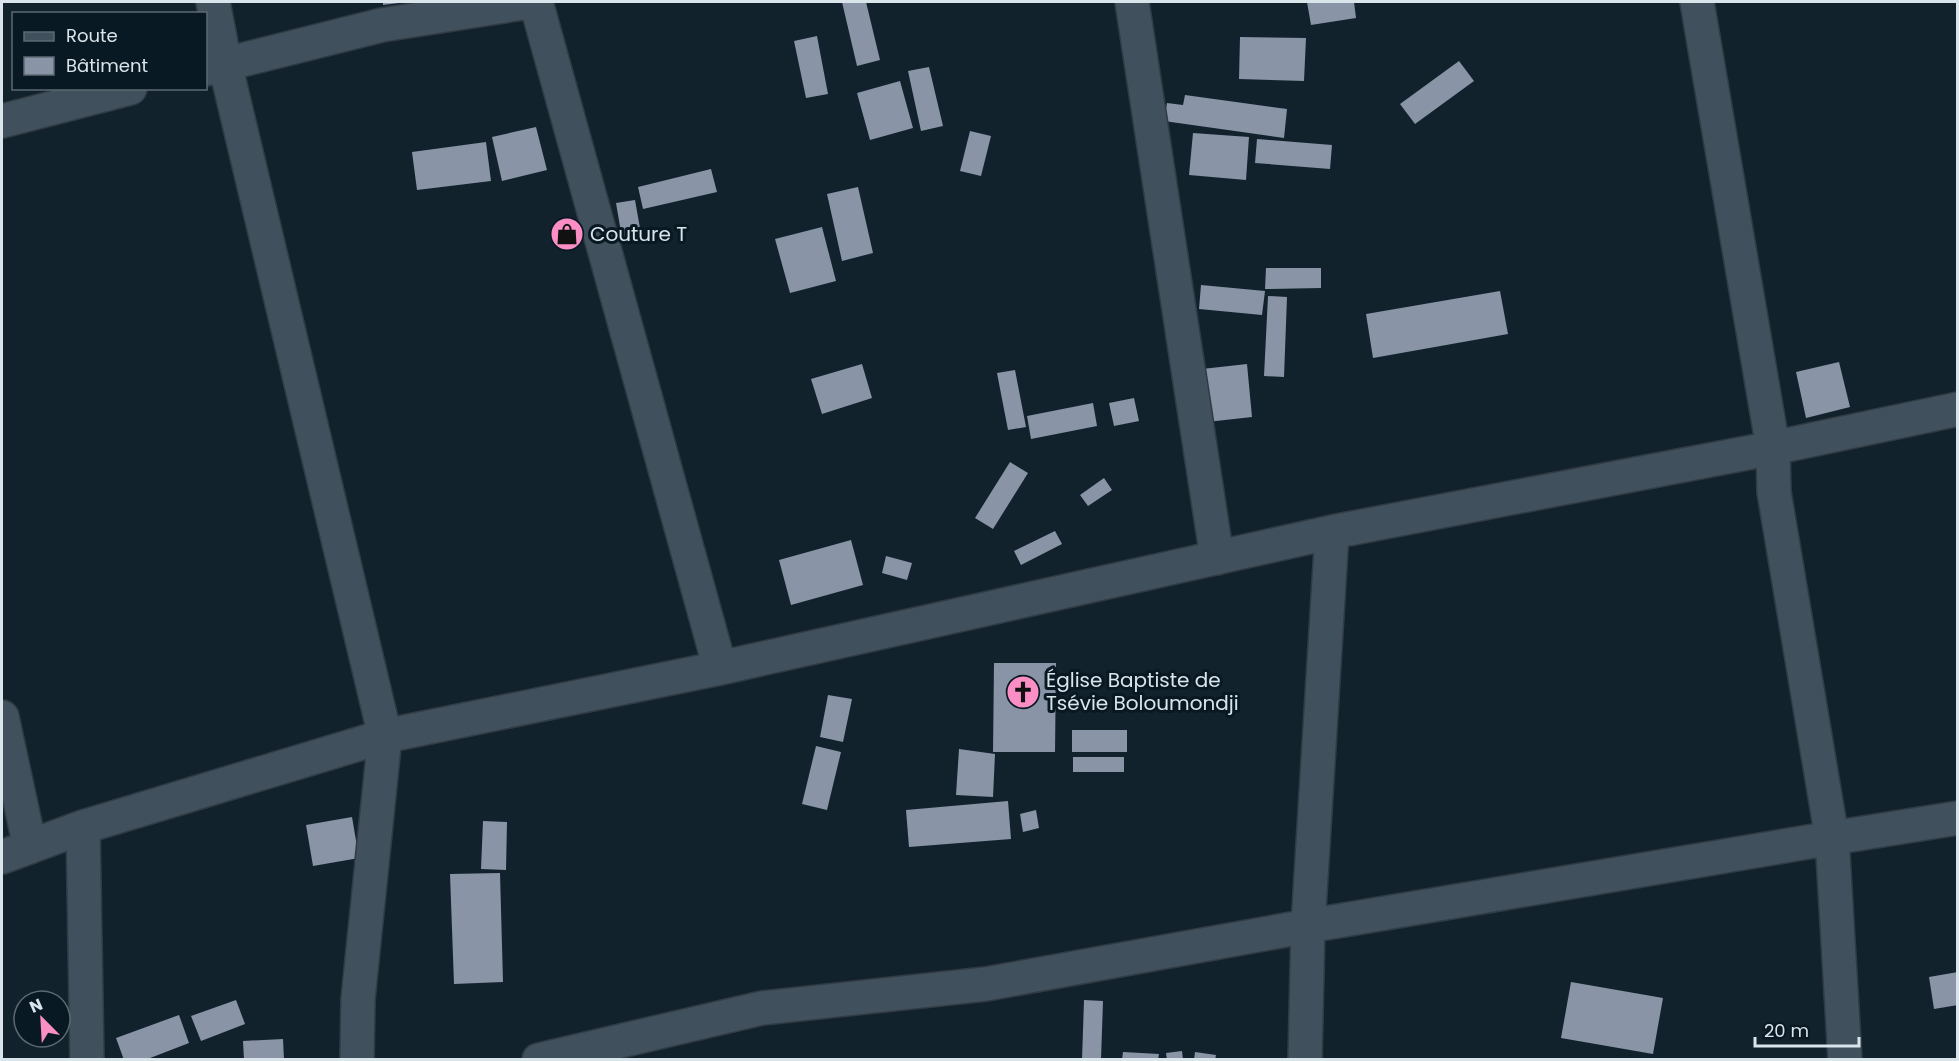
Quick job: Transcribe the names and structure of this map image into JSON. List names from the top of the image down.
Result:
{
  "places": {
    "shop": ["Couture T"],
    "church": ["Église Baptiste de Tsévie Boloumondji"]
  },
  "legend": ["Route", "Bâtiment"],
  "scale_bar": "20 m",
  "north": "top left"
}
